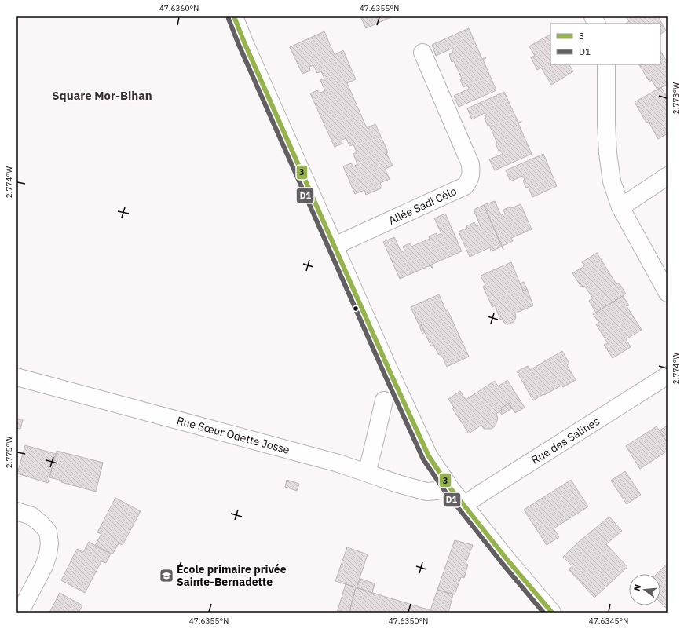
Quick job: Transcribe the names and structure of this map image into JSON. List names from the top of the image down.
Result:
{
  "streets": {
    "street": ["Allée Sadi Célo", "Rue Sœur Odette Josse", "Rue des Salines"]
  },
  "districts": ["Square Mor-Bihan"],
  "places": {
    "school or university": ["École primaire privée Sainte-Bernadette"]
  },
  "lines": ["transit line 3", "transit line D1"],
  "legend": ["3", "D1"],
  "north": "left",
  "coordinates": [
    "47.6360°N",
    "47.6355°N",
    "2.773°W",
    "2.774°W",
    "2.775°W",
    "47.6350°N",
    "47.6345°N"
  ]
}
